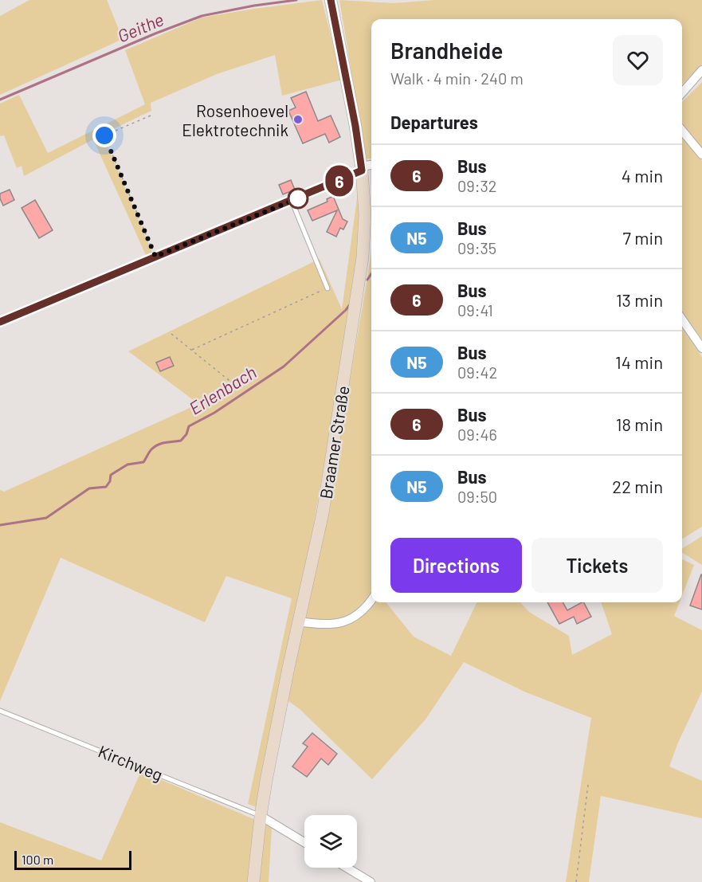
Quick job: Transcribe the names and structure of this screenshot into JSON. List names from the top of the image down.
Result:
{
  "streets": {
    "street": ["Braamer Straße"],
    "lane": ["Kirchweg"]
  },
  "crossings": [
    ["Braamer Straße", "Kirchweg"]
  ],
  "water": ["Geithe", "Erlenbach"],
  "places": ["Rosenhoevel Elektrotechnik"],
  "lines": ["bus line 6"],
  "scale_bar": "100 m",
  "page": {
    "on_map": "6",
    "heading": [
      ["Brandheide", "Walk · 4 min · 240 m"],
      "Departures"
    ],
    "list": [
      {
        "mark": "6",
        "name": "Bus",
        "note": "09:32",
        "value": "4 min"
      },
      {
        "mark": "N5",
        "name": "Bus",
        "note": "09:35",
        "value": "7 min"
      },
      {
        "mark": "6",
        "name": "Bus",
        "note": "09:41",
        "value": "13 min"
      },
      {
        "mark": "N5",
        "name": "Bus",
        "note": "09:42",
        "value": "14 min"
      },
      {
        "mark": "6",
        "name": "Bus",
        "note": "09:46",
        "value": "18 min"
      },
      {
        "mark": "N5",
        "name": "Bus",
        "note": "09:50",
        "value": "22 min"
      }
    ],
    "buttons": ["Directions", "Tickets"],
    "scale": "100 m"
  }
}
